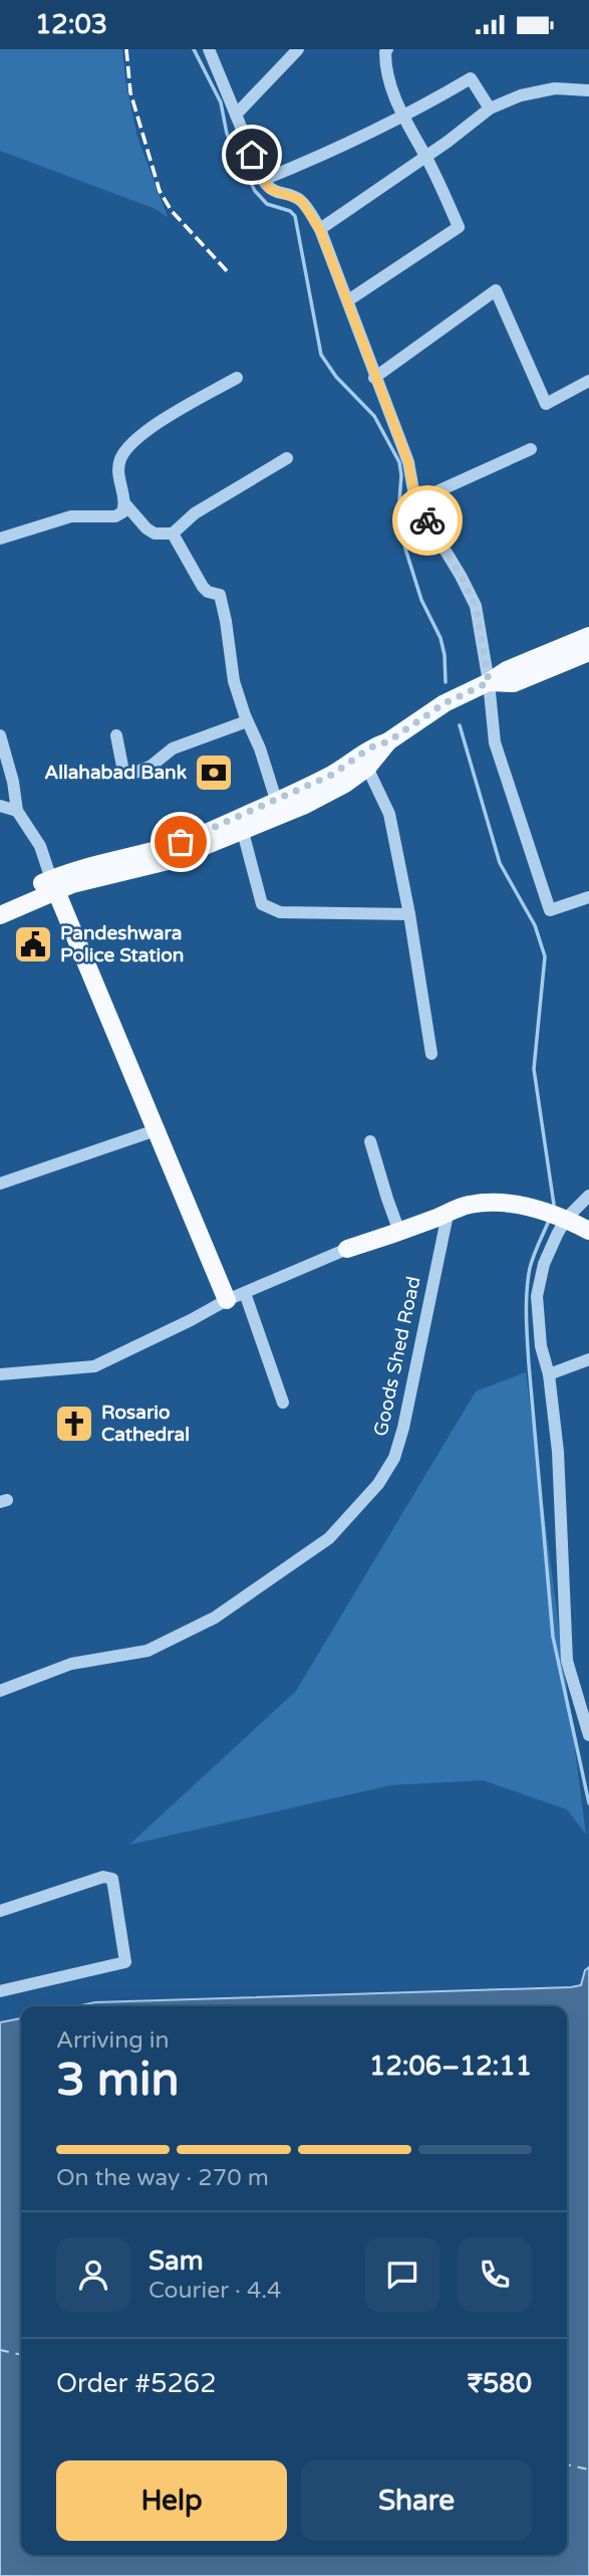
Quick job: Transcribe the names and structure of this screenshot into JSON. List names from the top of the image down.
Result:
{
  "streets": {
    "street": ["Goods Shed Road"]
  },
  "places": {
    "bank": ["Allahabad Bank"],
    "public building": ["Pandeshwara Police Station"],
    "church": ["Rosario Cathedral"]
  },
  "page": {
    "status": "12:03",
    "heading": ["3 min", "Arriving in", "12:06–12:11"],
    "panel": [
      "Sam",
      "Courier · 4.4",
      "Order #5262",
      "₹580"
    ],
    "bar": "On the way · 270 m",
    "buttons": ["Help", "Share"]
  }
}
